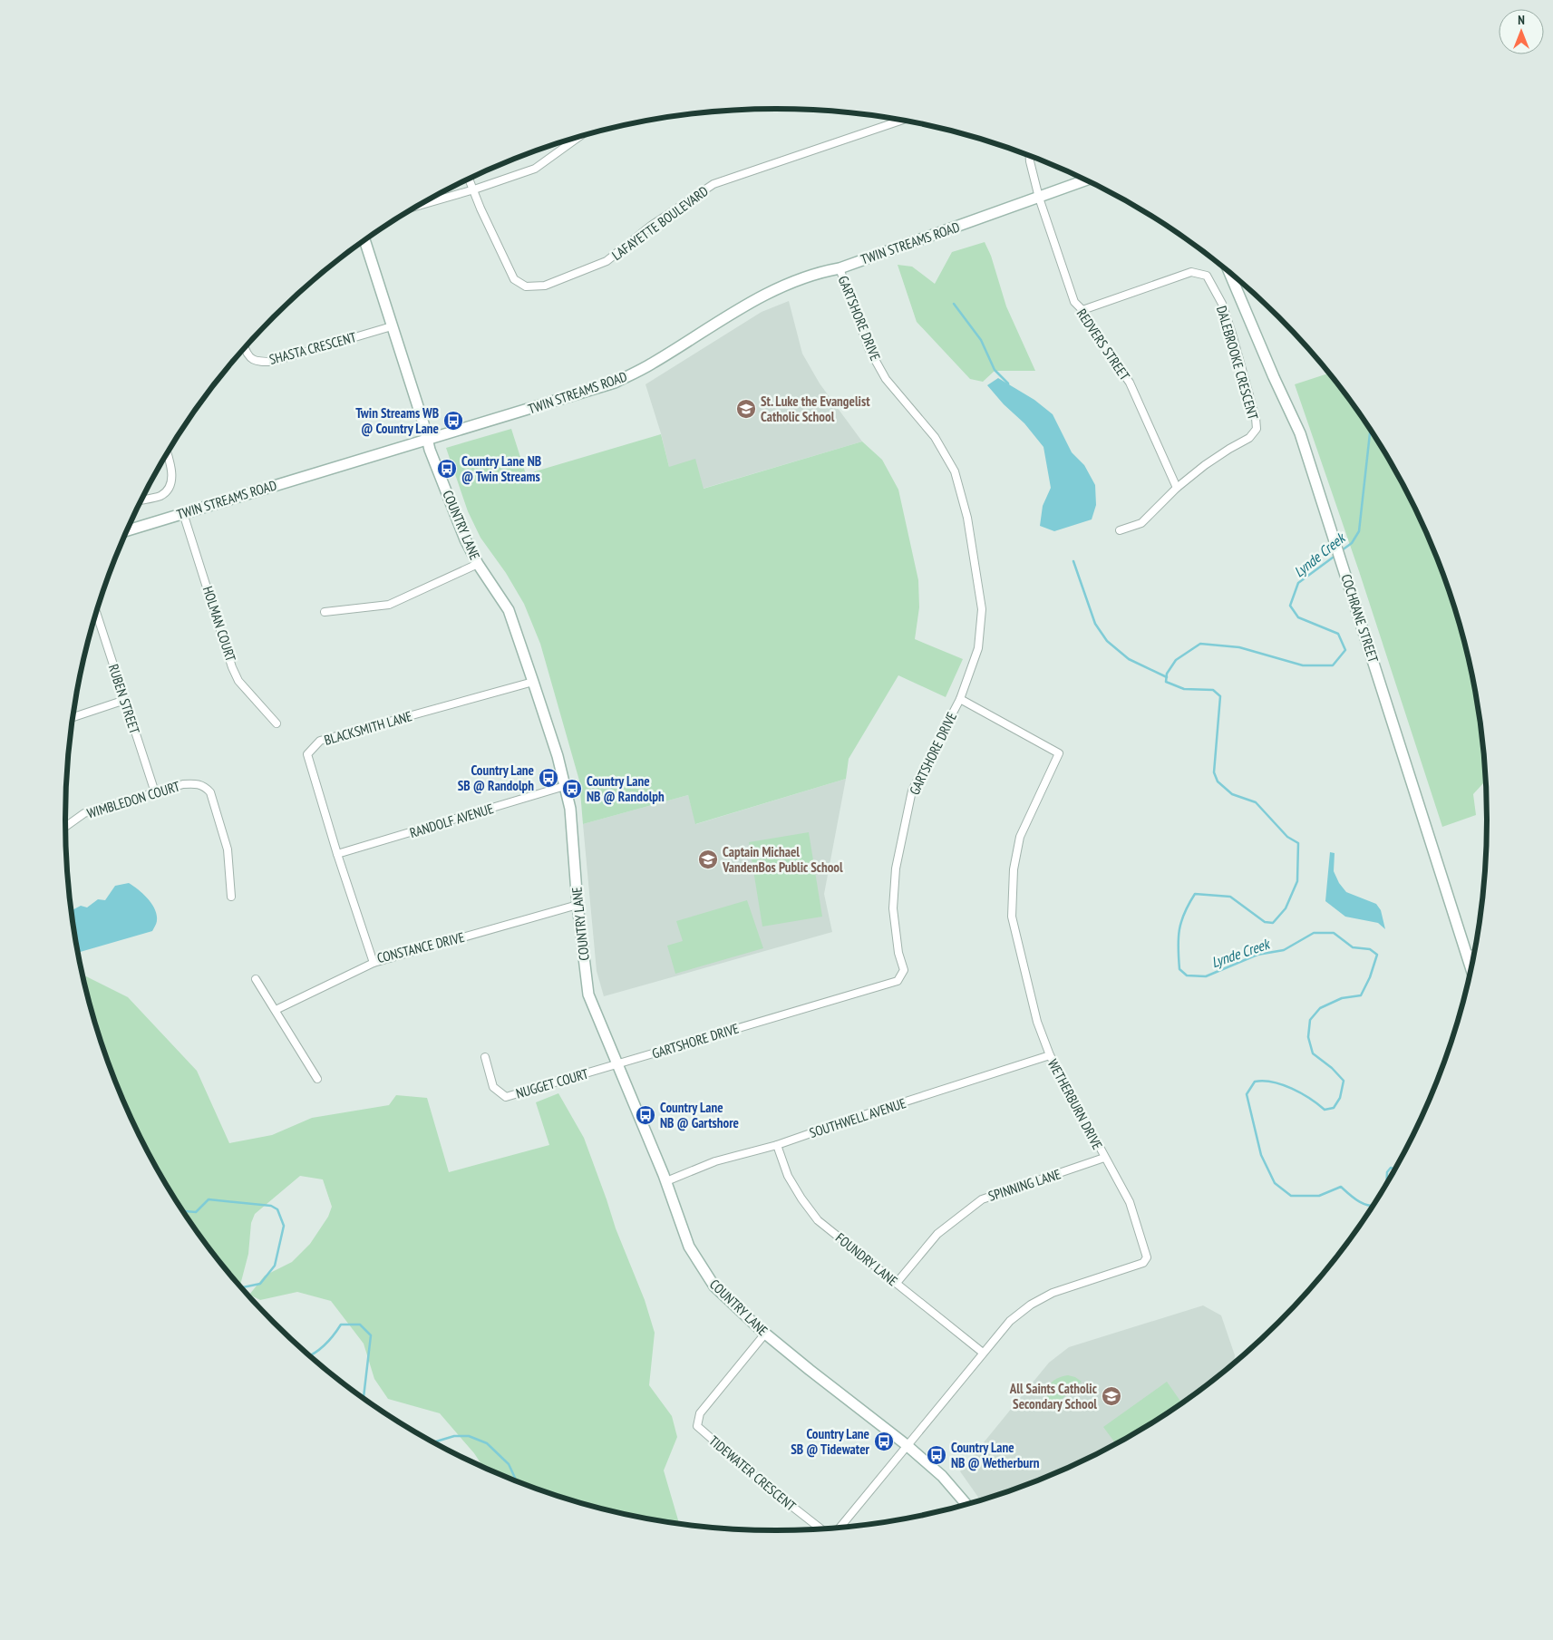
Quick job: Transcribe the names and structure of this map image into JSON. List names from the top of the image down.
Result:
{
  "streets": {
    "street": [
      "LAFAYETTE BOULEVARD",
      "TWIN STREAMS ROAD",
      "GARTSHORE DRIVE",
      "REDVERS STREET",
      "SHASTA CRESCENT",
      "DALEBROOKE CRESCENT",
      "COUNTRY LANE",
      "COCHRANE STREET",
      "HOLMAN COURT",
      "RUBEN STREET",
      "BLACKSMITH LANE",
      "WIMBLEDON COURT",
      "RANDOLF AVENUE",
      "CONSTANCE DRIVE",
      "NUGGET COURT",
      "WETHERBURN DRIVE",
      "SOUTHWELL AVENUE",
      "SPINNING LANE",
      "FOUNDRY LANE",
      "TIDEWATER CRESCENT"
    ]
  },
  "crossings": [
    ["TWIN STREAMS ROAD", "GARTSHORE DRIVE"],
    ["TWIN STREAMS ROAD", "REDVERS STREET"],
    ["TWIN STREAMS ROAD", "COUNTRY LANE"],
    ["TWIN STREAMS ROAD", "HOLMAN COURT"],
    ["GARTSHORE DRIVE", "COUNTRY LANE"],
    ["GARTSHORE DRIVE", "NUGGET COURT"],
    ["GARTSHORE DRIVE", "WETHERBURN DRIVE"],
    ["REDVERS STREET", "DALEBROOKE CRESCENT"],
    ["SHASTA CRESCENT", "COUNTRY LANE"],
    ["COUNTRY LANE", "BLACKSMITH LANE"],
    ["COUNTRY LANE", "RANDOLF AVENUE"],
    ["COUNTRY LANE", "CONSTANCE DRIVE"],
    ["COUNTRY LANE", "NUGGET COURT"],
    ["COUNTRY LANE", "WETHERBURN DRIVE"],
    ["COUNTRY LANE", "SOUTHWELL AVENUE"],
    ["COUNTRY LANE", "TIDEWATER CRESCENT"],
    ["RUBEN STREET", "WIMBLEDON COURT"],
    ["BLACKSMITH LANE", "RANDOLF AVENUE"],
    ["BLACKSMITH LANE", "CONSTANCE DRIVE"],
    ["RANDOLF AVENUE", "CONSTANCE DRIVE"],
    ["WETHERBURN DRIVE", "SOUTHWELL AVENUE"],
    ["WETHERBURN DRIVE", "SPINNING LANE"],
    ["WETHERBURN DRIVE", "FOUNDRY LANE"],
    ["WETHERBURN DRIVE", "TIDEWATER CRESCENT"],
    ["SOUTHWELL AVENUE", "FOUNDRY LANE"],
    ["SPINNING LANE", "FOUNDRY LANE"]
  ],
  "water": ["Lynde Creek"],
  "places": {
    "school or university": ["St. Luke the Evangelist Catholic School", "Captain Michael VandenBos Public School", "All Saints Catholic Secondary School"],
    "bus stop": [
      "Twin Streams WB @ Country Lane",
      "Country Lane NB @ Twin Streams",
      "Country Lane SB @ Randolph",
      "Country Lane NB @ Randolph",
      "Country Lane NB @ Gartshore",
      "Country Lane SB @ Tidewater",
      "Country Lane NB @ Wetherburn"
    ]
  },
  "north": "top"
}
